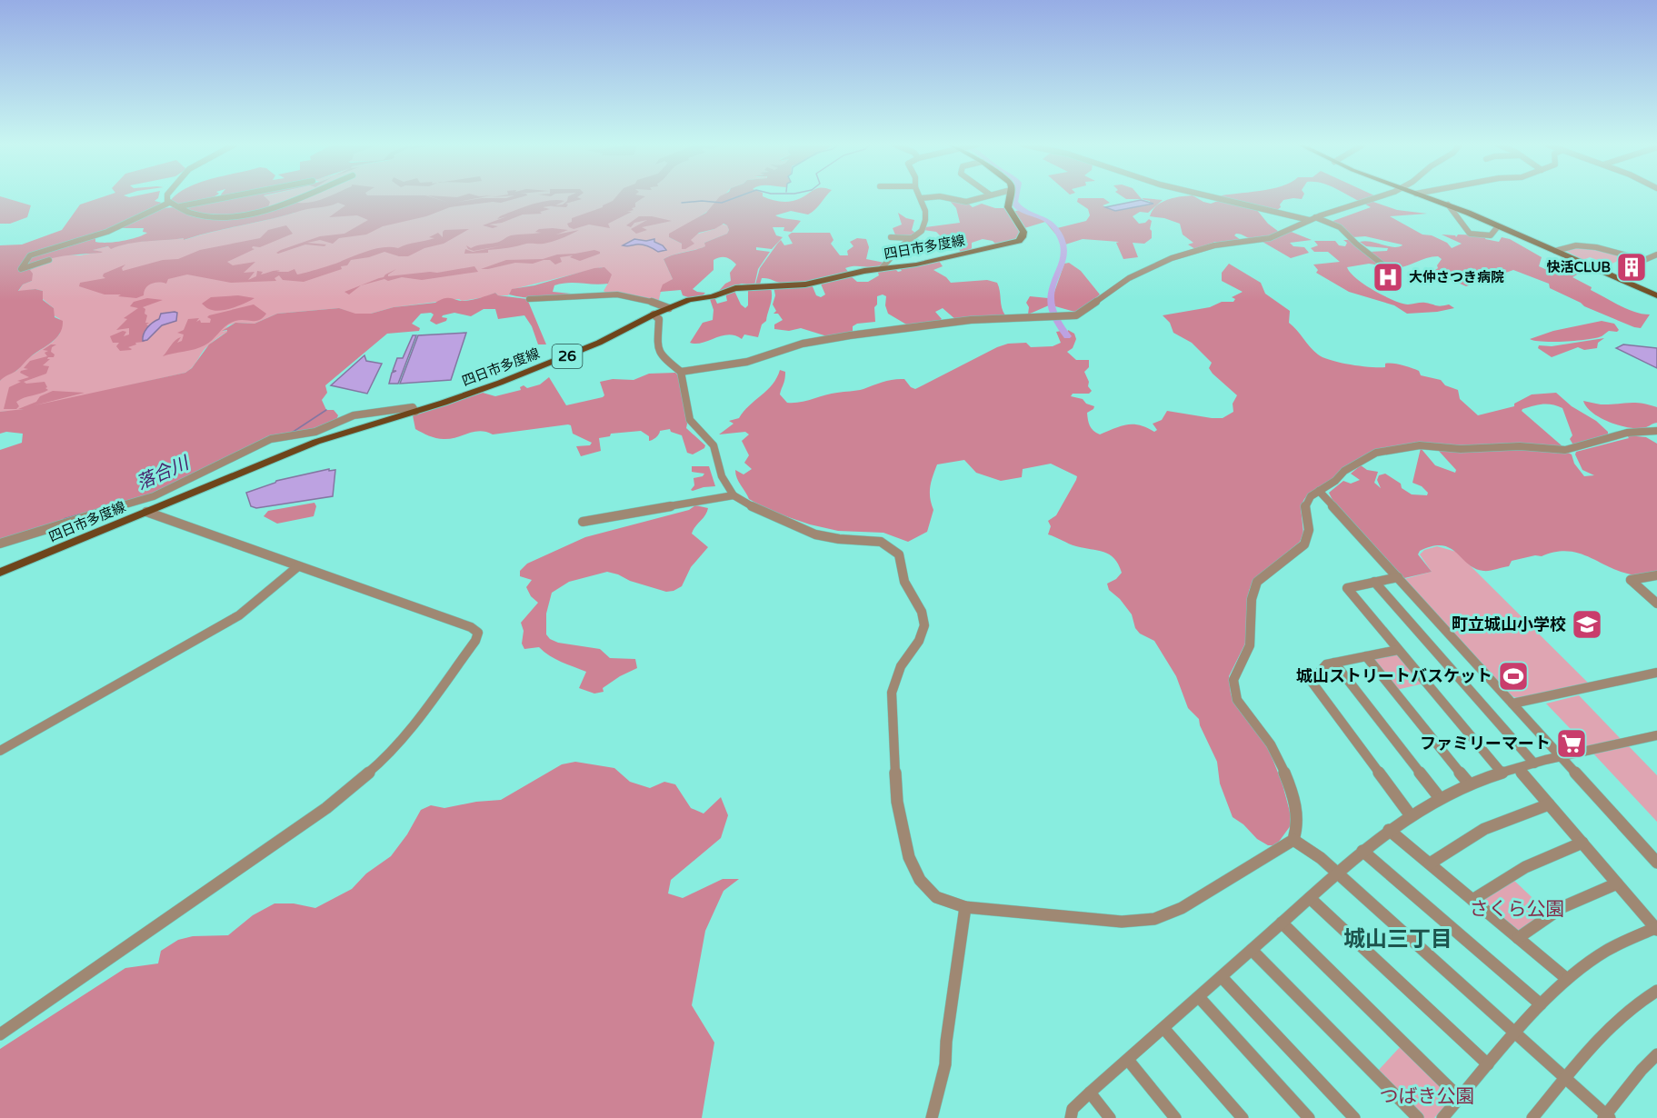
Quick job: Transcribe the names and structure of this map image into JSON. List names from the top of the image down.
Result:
{
  "streets": {
    "main road": ["四日市多度線", "26"]
  },
  "districts": ["城山三丁目"],
  "water": ["落合川"],
  "parks": ["さくら公園", "つばき公園"],
  "places": {
    "building": ["快活CLUB"],
    "hospital": ["大仲さつき病院"],
    "school or university": ["町立城山小学校"],
    "sports": ["城山ストリートバスケット"],
    "supermarket": ["ファミリーマート"]
  }
}
